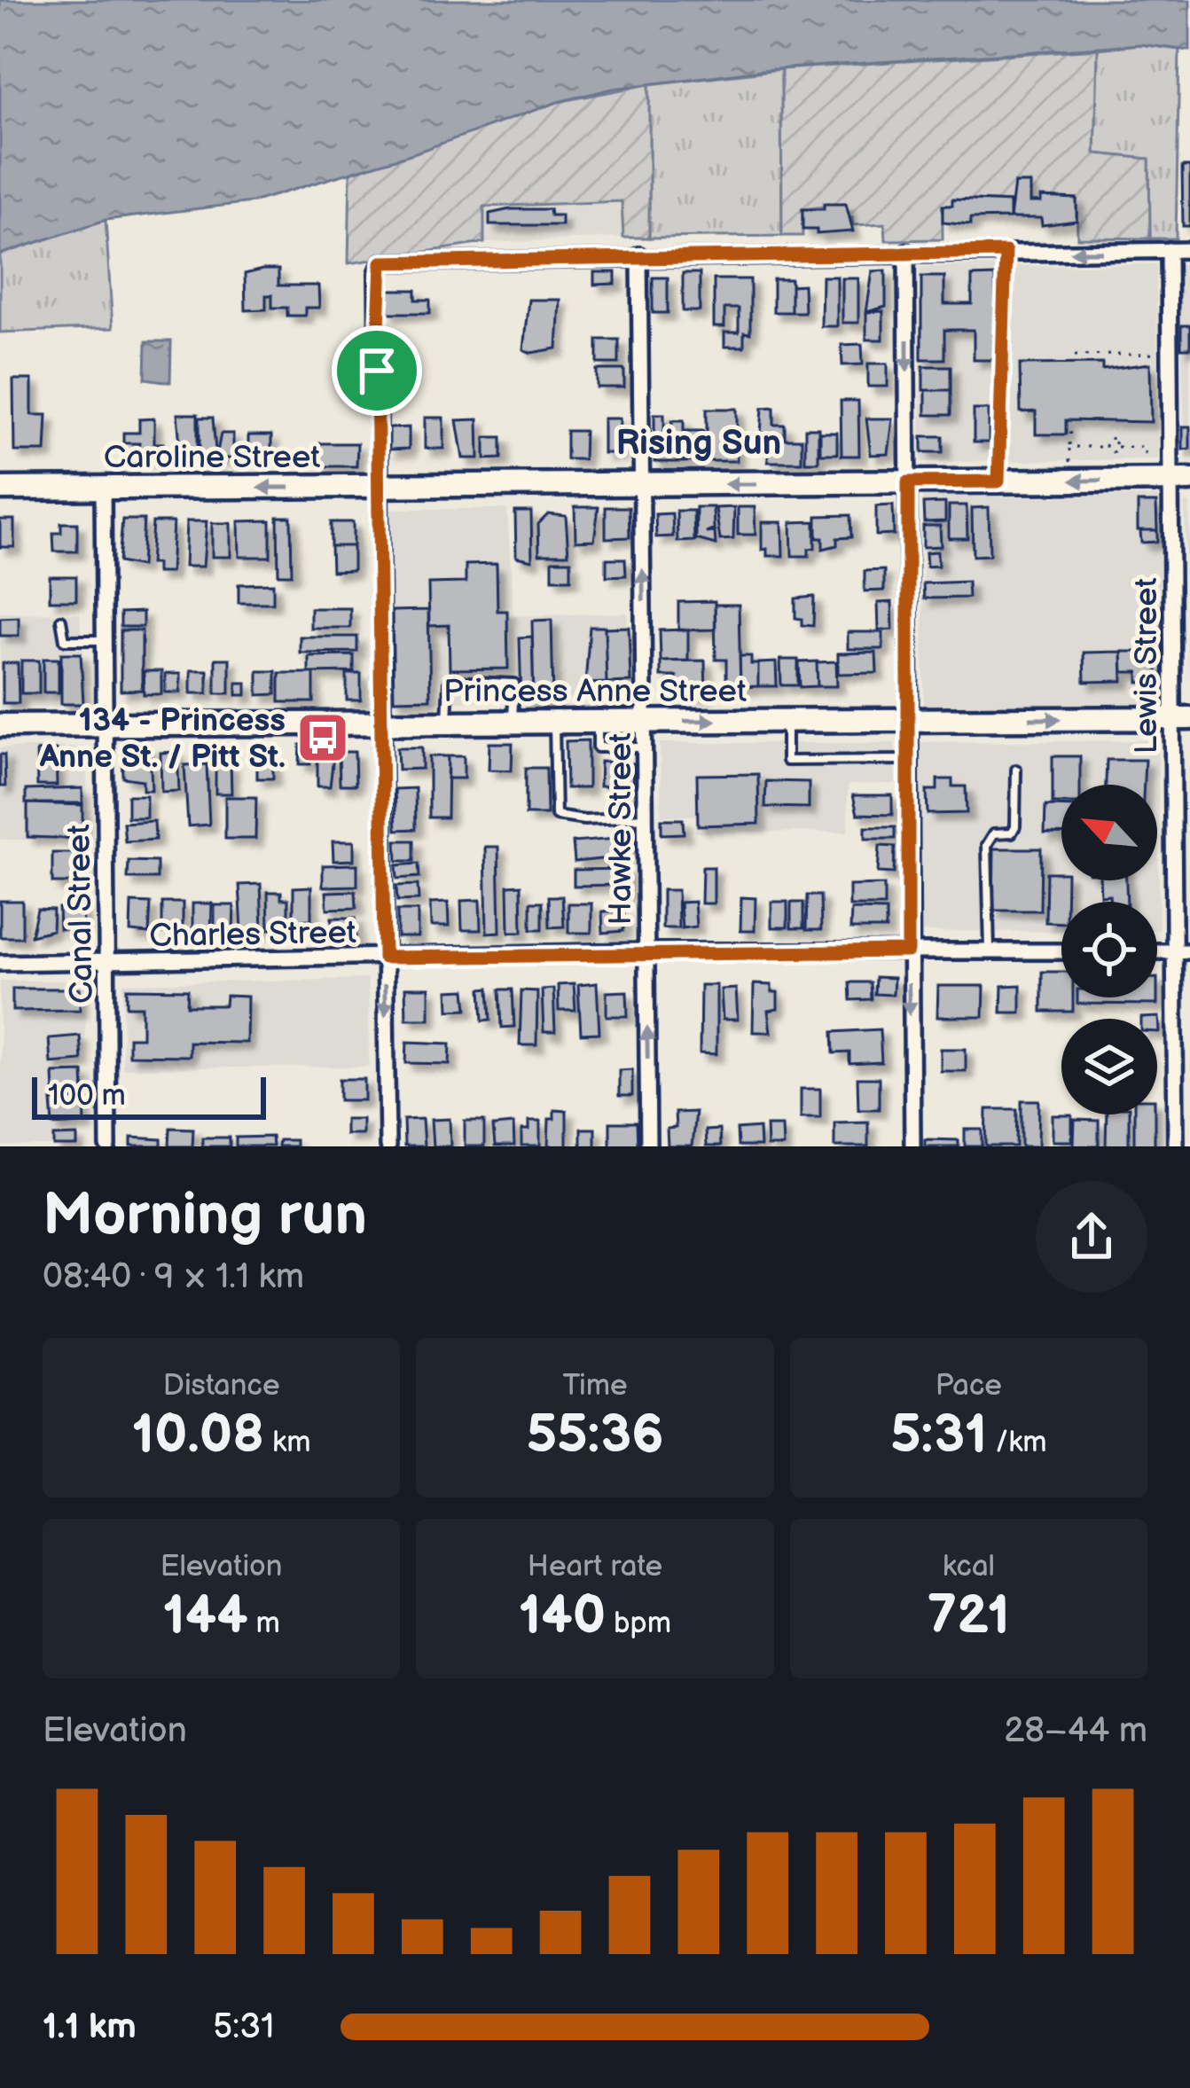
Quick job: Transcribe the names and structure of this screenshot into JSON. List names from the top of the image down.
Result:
{
  "streets": {
    "main road": ["Caroline Street", "Princess Anne Street"],
    "street": [
      "Lewis Street",
      "Hawke Street",
      "Canal Street",
      "Charles Street"
    ]
  },
  "crossings": [
    ["Caroline Street", "Lewis Street"],
    ["Caroline Street", "Hawke Street"],
    ["Caroline Street", "Canal Street"],
    ["Lewis Street", "Princess Anne Street"],
    ["Princess Anne Street", "Hawke Street"],
    ["Princess Anne Street", "Canal Street"],
    ["Hawke Street", "Charles Street"],
    ["Canal Street", "Charles Street"]
  ],
  "one_way": ["Caroline Street", "Hawke Street"],
  "districts": ["Rising Sun"],
  "places": {
    "bus stop": ["134 - Princess Anne St. / Pitt St."]
  },
  "scale_bar": "100 m",
  "north": "top left",
  "page": {
    "scale": "100 m",
    "heading": ["Morning run", "08:40 · 9 × 1.1 km"],
    "stats": [
      ["Distance", "10.08 km"],
      ["Time", "55:36"],
      ["Pace", "5:31 /km"],
      ["Elevation", "144 m"],
      ["Heart rate", "140 bpm"],
      ["kcal", "721"]
    ],
    "chart": ["Elevation", "28–44 m"],
    "list": [
      {
        "name": "1.1 km",
        "note": "5:31"
      }
    ]
  }
}
